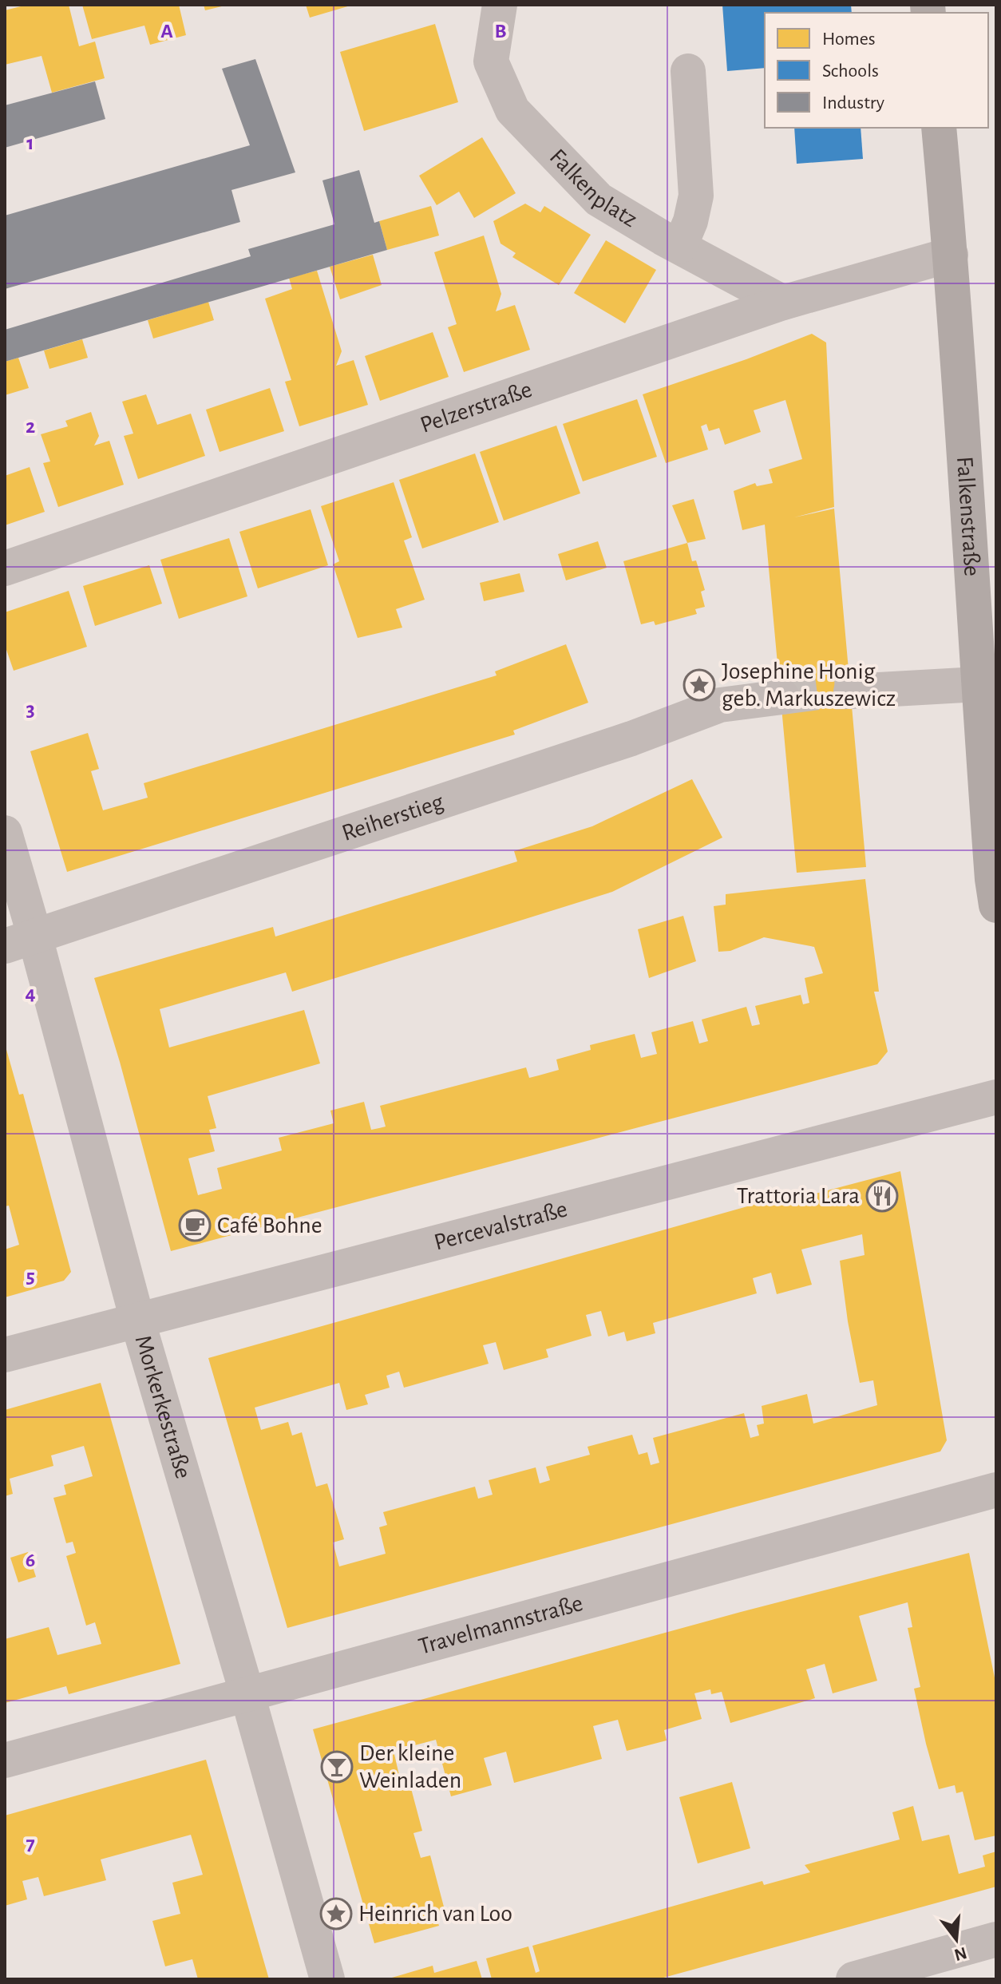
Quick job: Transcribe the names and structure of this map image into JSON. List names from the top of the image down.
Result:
{
  "streets": {
    "main road": ["Falkenstraße"],
    "street": [
      "Falkenplatz",
      "Pelzerstraße",
      "Reiherstieg",
      "Percevalstraße",
      "Morkerkestraße",
      "Travelmannstraße"
    ]
  },
  "crossings": [
    ["Falkenplatz", "Pelzerstraße"],
    ["Pelzerstraße", "Falkenstraße"],
    ["Reiherstieg", "Morkerkestraße"],
    ["Percevalstraße", "Morkerkestraße"],
    ["Morkerkestraße", "Travelmannstraße"]
  ],
  "places": {
    "place": ["Josephine Honig geb. Markuszewicz", "Heinrich van Loo"],
    "restaurant": ["Trattoria Lara"],
    "cafe": ["Café Bohne"],
    "bar": ["Der kleine Weinladen"]
  },
  "legend": ["Homes", "Schools", "Industry"],
  "north": "bottom",
  "grid": {
    "columns": ["A", "B"],
    "rows": [
      "1",
      "2",
      "3",
      "4",
      "5",
      "6",
      "7"
    ]
  }
}
